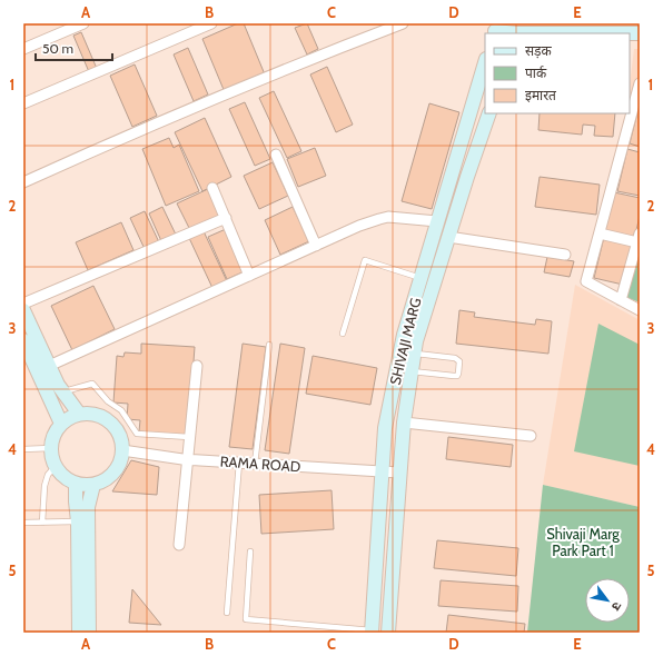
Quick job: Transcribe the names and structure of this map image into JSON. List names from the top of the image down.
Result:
{
  "streets": {
    "main road": ["SHIVAJI MARG"],
    "street": ["RAMA ROAD"]
  },
  "crossings": [
    ["SHIVAJI MARG", "RAMA ROAD"]
  ],
  "parks": ["Shivaji Marg Park Part 1"],
  "legend": ["सड़क", "पार्क", "इमारत"],
  "scale_bar": "50 m",
  "north": "bottom right",
  "grid": {
    "columns": [
      "A",
      "B",
      "C",
      "D",
      "E"
    ],
    "rows": [
      "1",
      "2",
      "3",
      "4",
      "5"
    ]
  }
}
